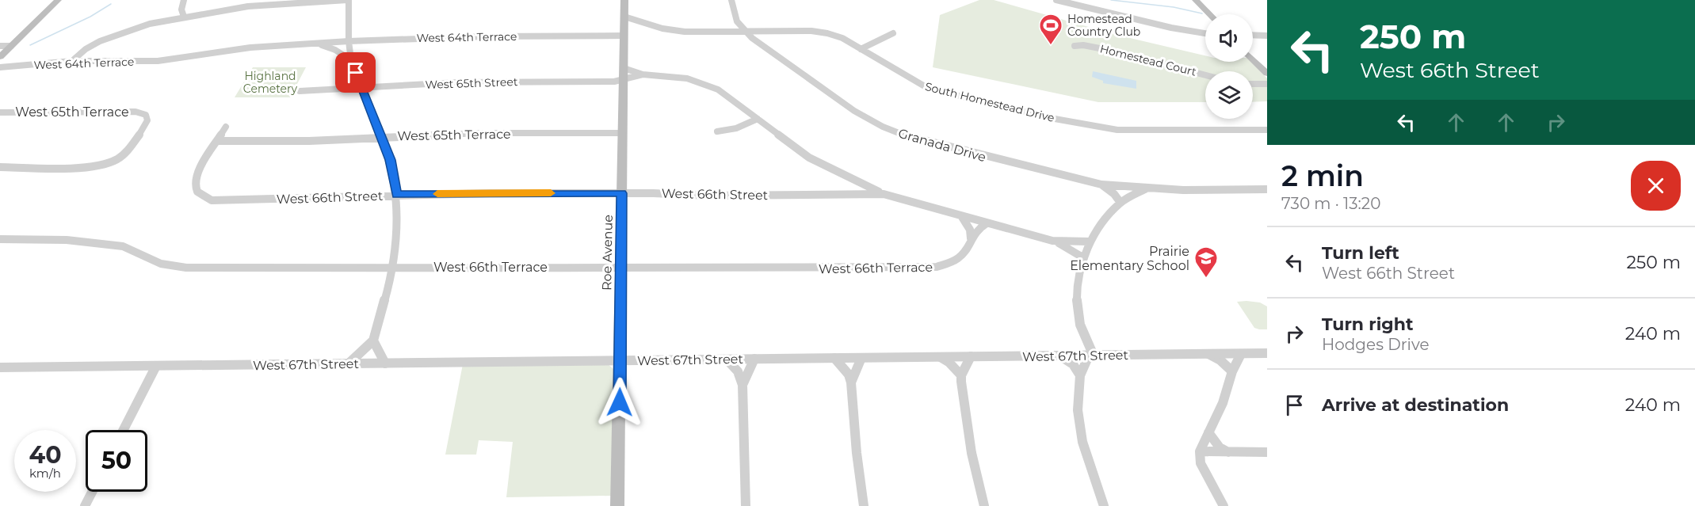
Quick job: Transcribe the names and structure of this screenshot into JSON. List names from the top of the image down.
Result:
{
  "streets": {
    "main road": ["Roe Avenue"],
    "street": [
      "West 64th Terrace",
      "Homestead Court",
      "West 65th Street",
      "South Homestead Drive",
      "West 65th Terrace",
      "Granada Drive",
      "West 66th Street",
      "West 66th Terrace",
      "West 67th Street"
    ]
  },
  "crossings": [
    ["West 64th Terrace", "Roe Avenue"],
    ["West 65th Street", "West 66th Street"],
    ["West 65th Street", "Roe Avenue"],
    ["South Homestead Drive", "Granada Drive"],
    ["South Homestead Drive", "Roe Avenue"],
    ["West 65th Terrace", "West 66th Street"],
    ["West 65th Terrace", "Roe Avenue"],
    ["West 66th Street", "Roe Avenue"],
    ["West 66th Street", "West 66th Terrace"],
    ["Roe Avenue", "West 66th Terrace"],
    ["Roe Avenue", "West 67th Street"]
  ],
  "parks": ["Highland Cemetery"],
  "places": {
    "sports": ["Homestead Country Club"],
    "school or university": ["Prairie Elementary School"]
  },
  "page": {
    "turn": ["250 m", "West 66th Street"],
    "heading": ["2 min", "730 m · 13:20"],
    "list": [
      {
        "name": "Turn left",
        "note": "West 66th Street",
        "value": "250 m"
      },
      {
        "name": "Turn right",
        "note": "Hodges Drive",
        "value": "240 m"
      },
      {
        "name": "Arrive at destination",
        "value": "240 m"
      }
    ],
    "speed": "40 km/h",
    "limit": "50"
  }
}
